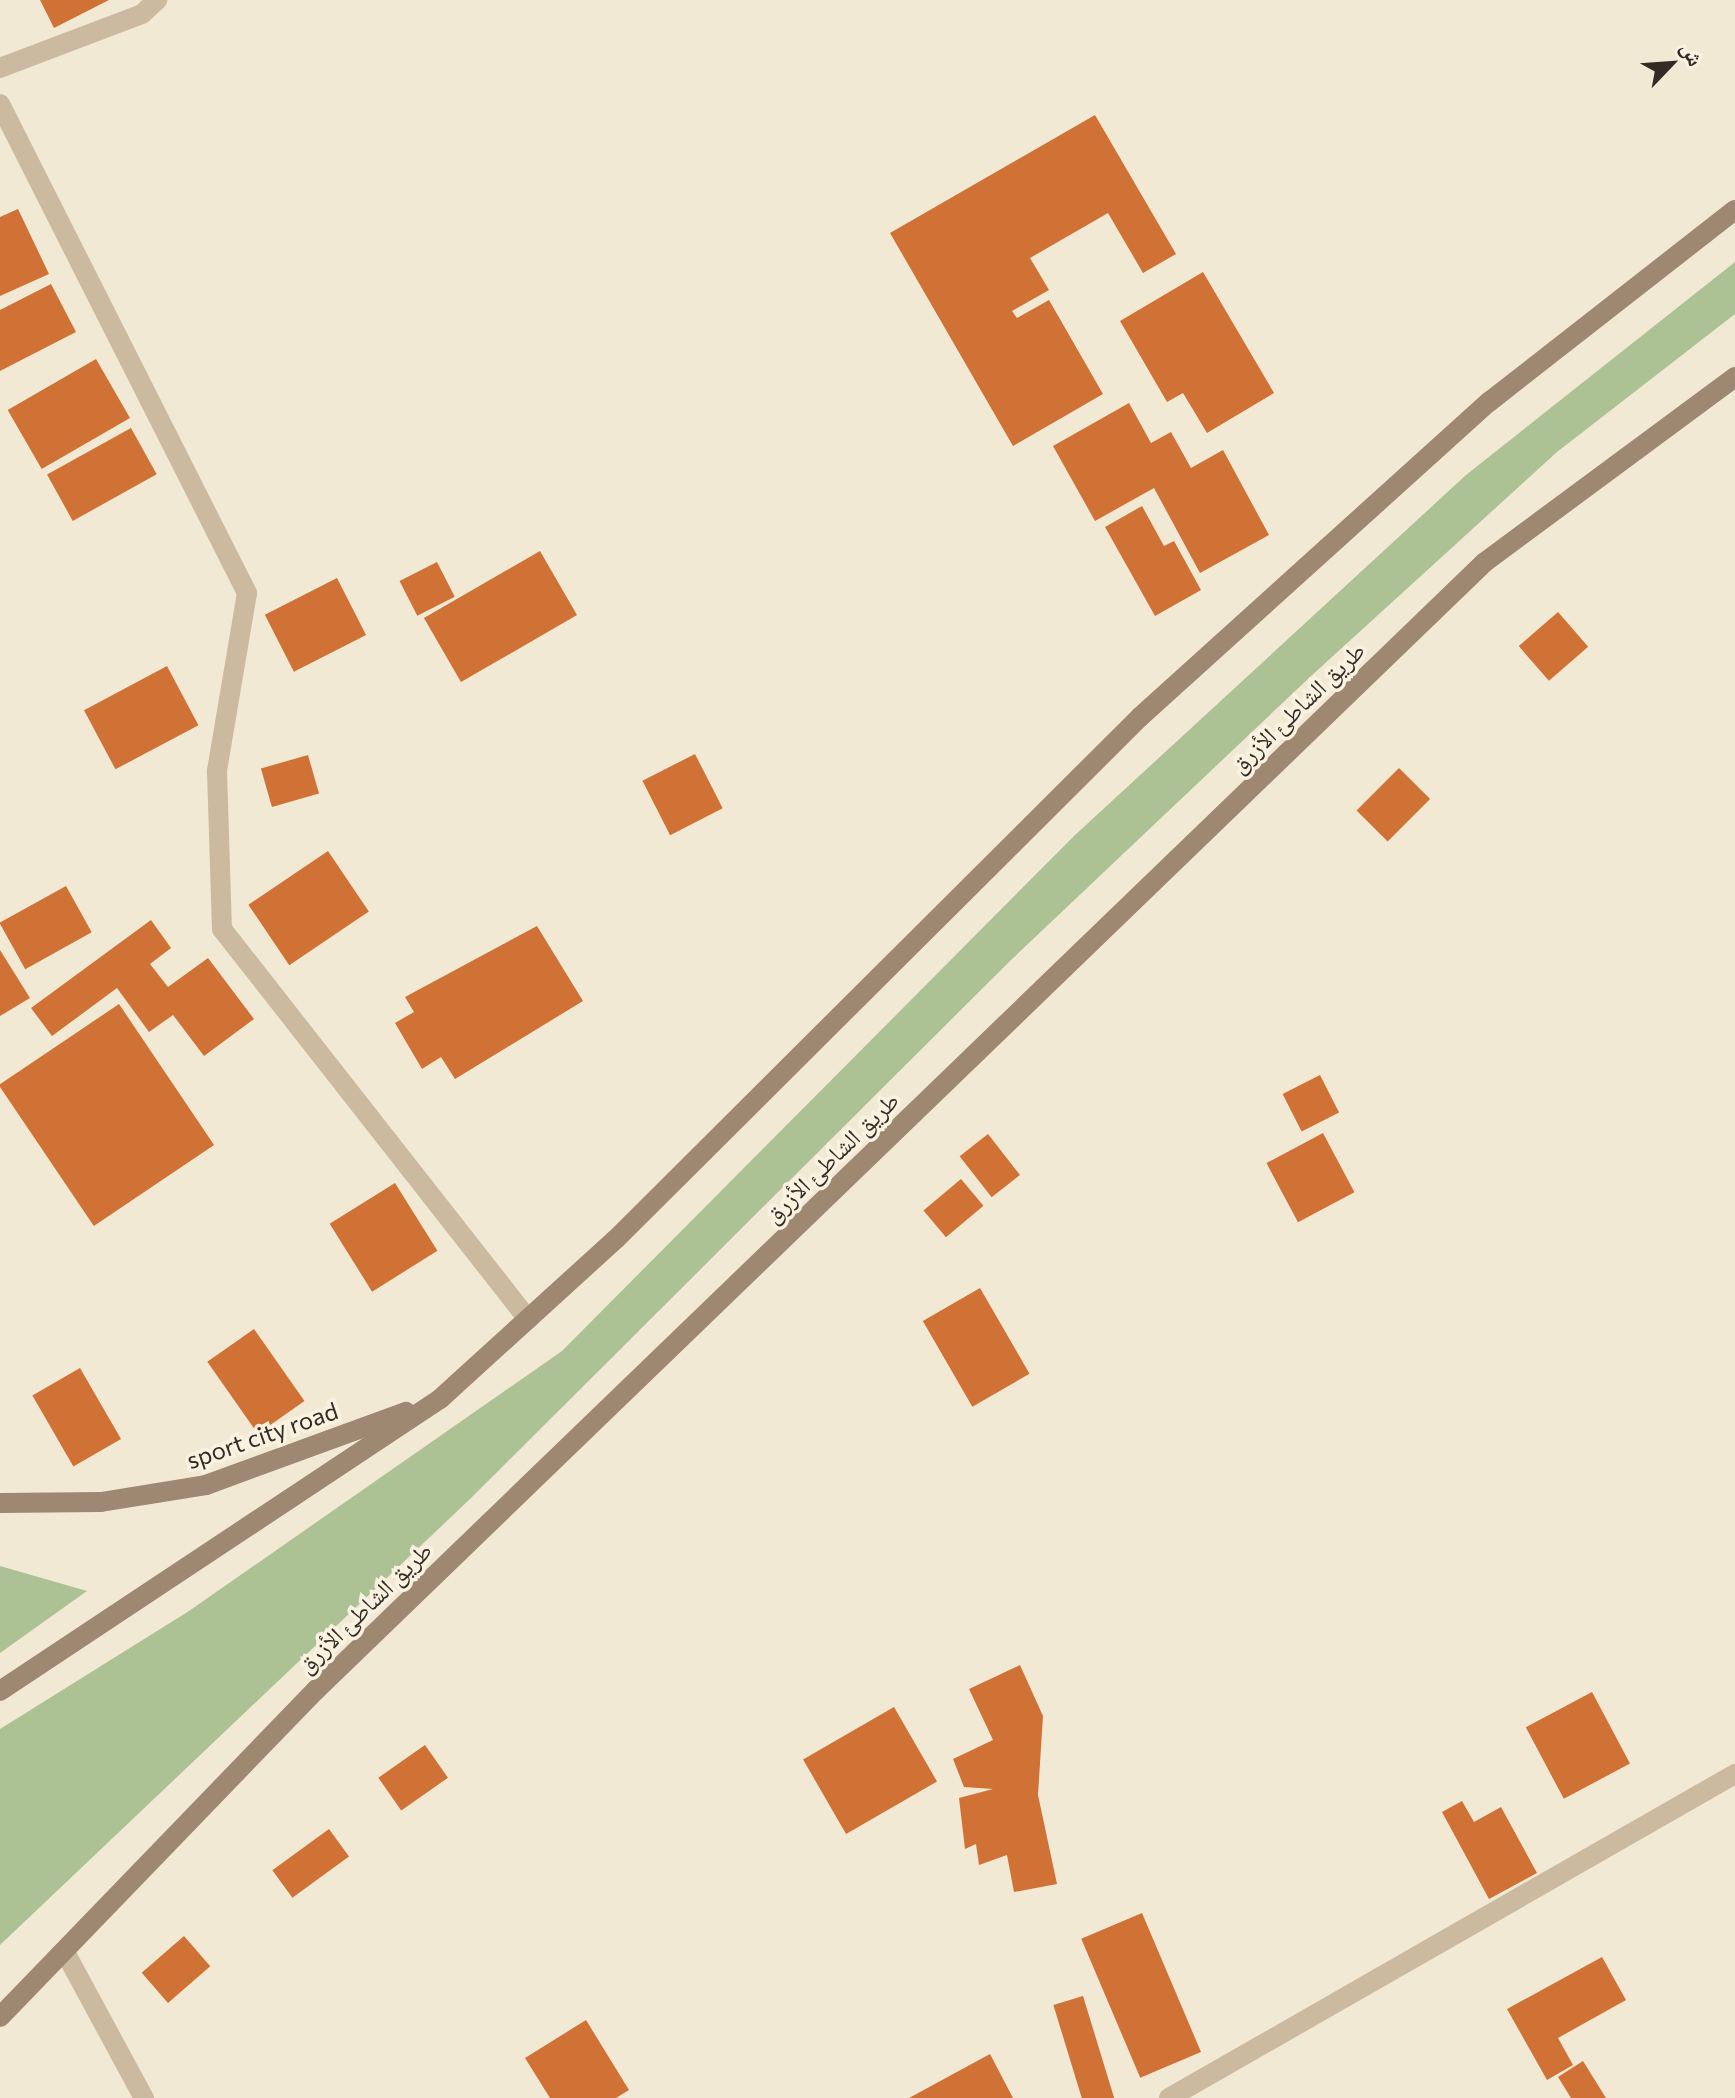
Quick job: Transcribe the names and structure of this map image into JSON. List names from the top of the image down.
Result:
{
  "streets": {
    "main road": ["طريق الشاطئ الأزرق", "sport city road"]
  },
  "north": "top right"
}
